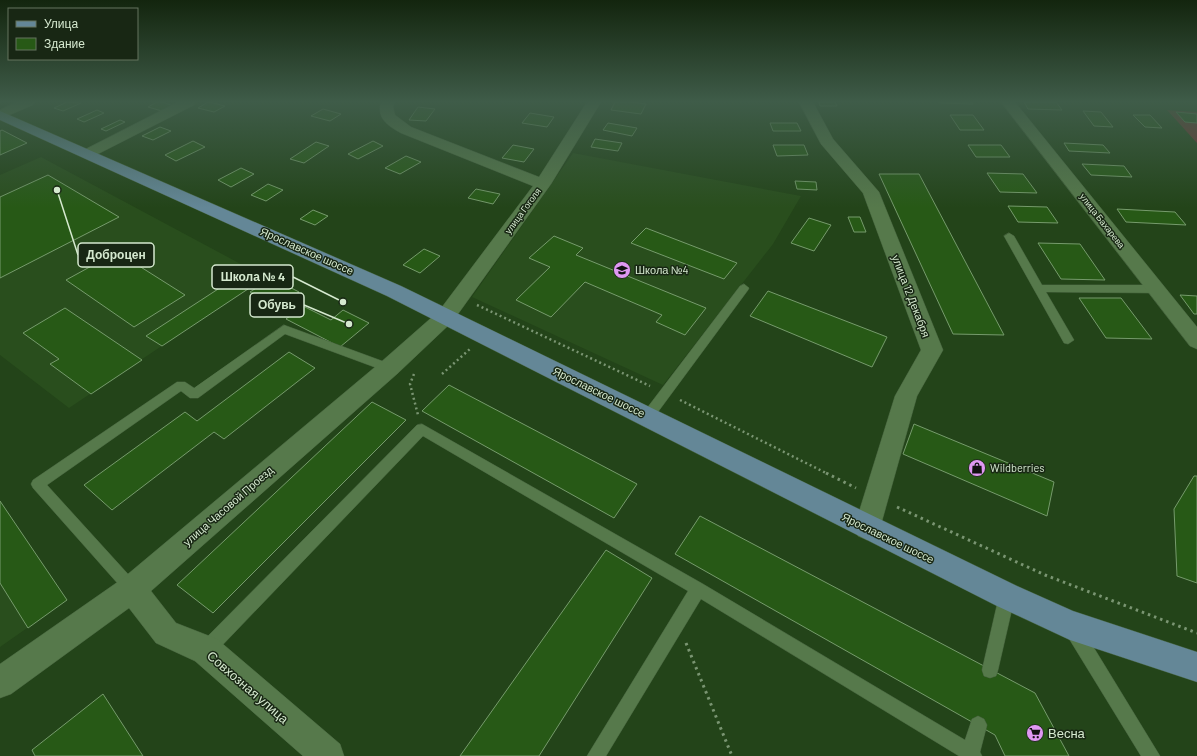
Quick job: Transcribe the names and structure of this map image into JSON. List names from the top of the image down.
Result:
{
  "streets": {
    "main road": ["Ярославское шоссе"],
    "street": [
      "улица Гоголя",
      "улица Бахарева",
      "улица 12 Декабря",
      "улица Часовой Проезд",
      "Совхозная улица"
    ]
  },
  "crossings": [
    ["улица Гоголя", "Ярославское шоссе"],
    ["улица Гоголя", "улица Часовой Проезд"],
    ["Ярославское шоссе", "улица 12 Декабря"],
    ["Ярославское шоссе", "улица Часовой Проезд"],
    ["улица Часовой Проезд", "Совхозная улица"]
  ],
  "places": {
    "other": ["Доброцен", "Школа № 4", "Обувь"],
    "school or university": ["Школа №4"],
    "shop": ["Wildberries"],
    "supermarket": ["Весна"]
  },
  "legend": ["Улица", "Здание"]
}
